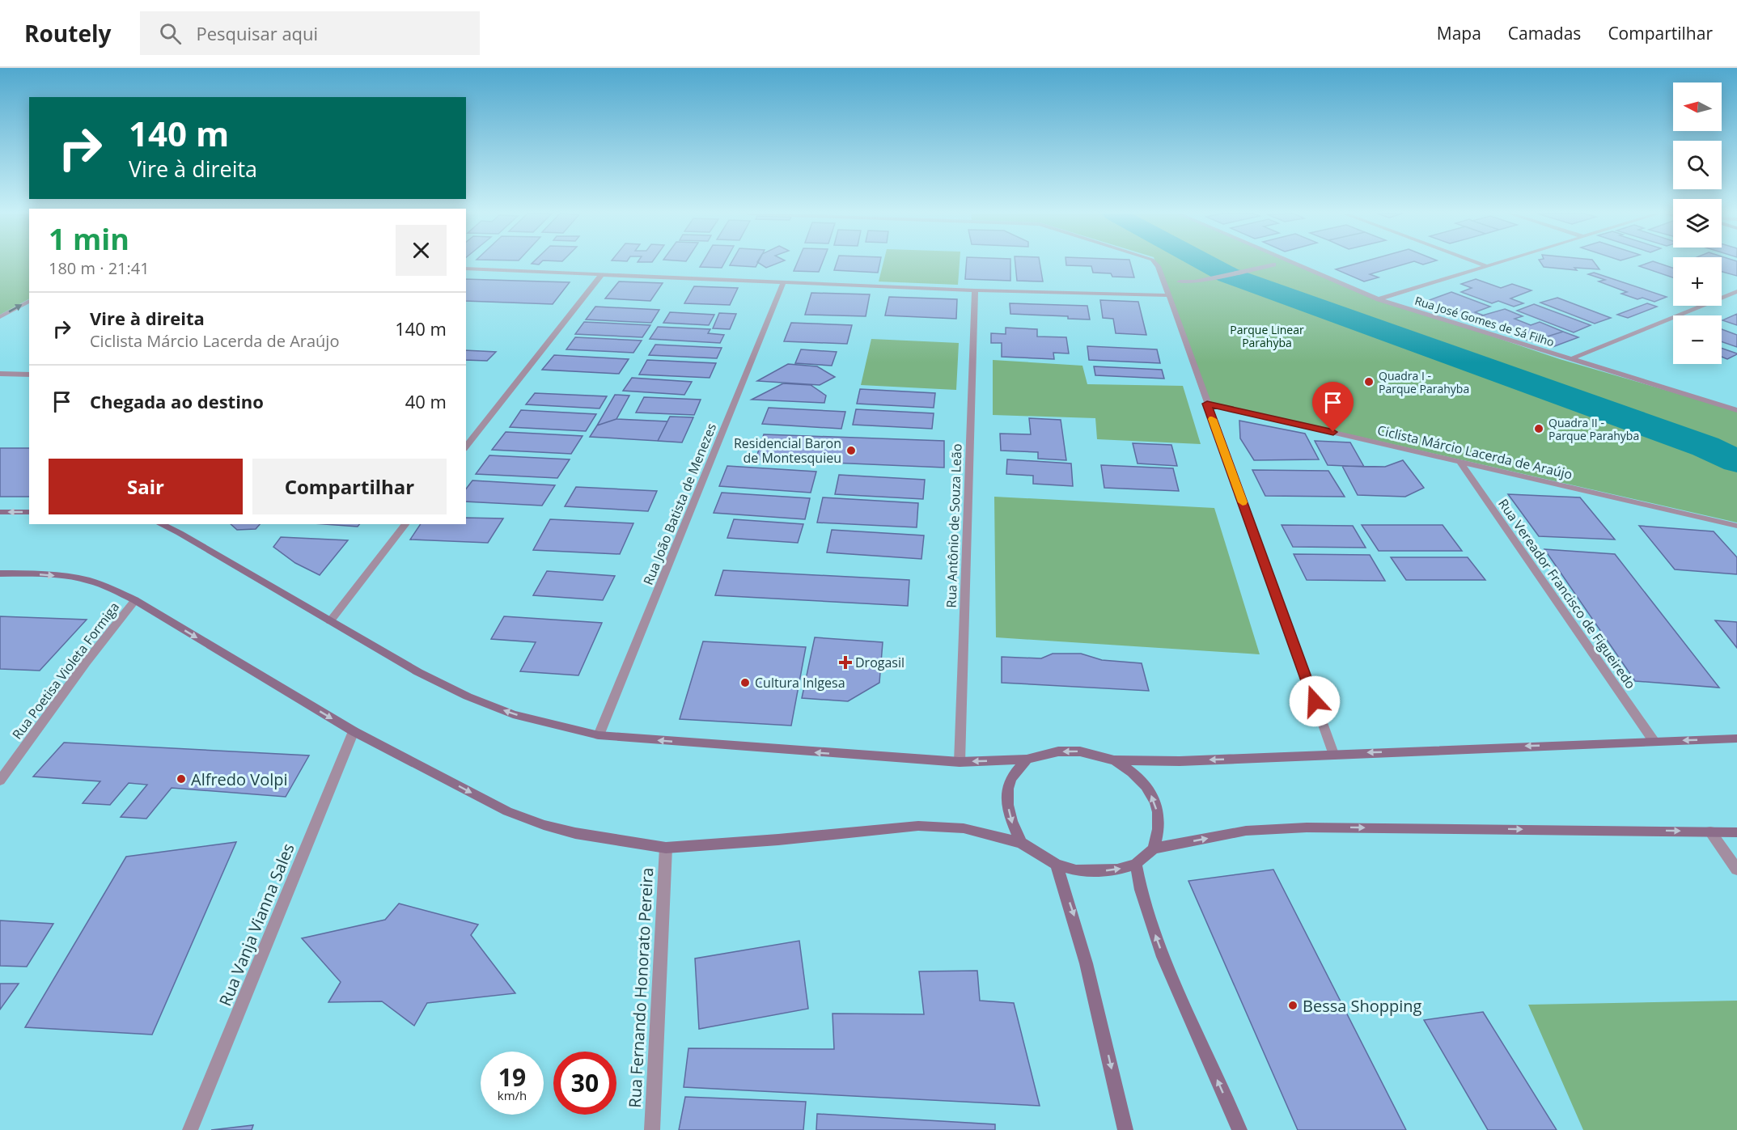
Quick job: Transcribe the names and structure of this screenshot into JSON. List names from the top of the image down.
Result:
{
  "streets": {
    "street": [
      "Rua José Gomes de Sá Filho",
      "Ciclista Márcio Lacerda de Araújo",
      "Rua João Batista de Menezes",
      "Rua Antônio de Souza Leão",
      "Rua Vereador Francisco de Figueiredo",
      "Rua Poetisa Violeta Formiga",
      "Rua Vanja Vianna Sales",
      "Rua Fernando Honorato Pereira"
    ]
  },
  "crossings": [
    ["Ciclista Márcio Lacerda de Araújo", "Rua Vereador Francisco de Figueiredo"]
  ],
  "parks": ["Parque Linear Parahyba"],
  "places": {
    "other": [
      "Quadra I - Parque Parahyba",
      "Quadra II - Parque Parahyba",
      "Residencial Baron de Montesquieu",
      "Cultura Inlgesa",
      "Alfredo Volpi",
      "Bessa Shopping"
    ],
    "health": ["Drogasil"]
  },
  "north": "left",
  "page": {
    "header": "Routely",
    "search": "Pesquisar aqui",
    "nav": ["Mapa", "Camadas", "Compartilhar"],
    "map_buttons": ["+", "−"],
    "turn": ["140 m", "Vire à direita"],
    "heading": ["1 min", "180 m · 21:41"],
    "list": [
      {
        "name": "Vire à direita",
        "note": "Ciclista Márcio Lacerda de Araújo",
        "value": "140 m"
      },
      {
        "name": "Chegada ao destino",
        "value": "40 m"
      }
    ],
    "buttons": ["Sair", "Compartilhar"],
    "speed": "19 km/h",
    "limit": "30"
  }
}
